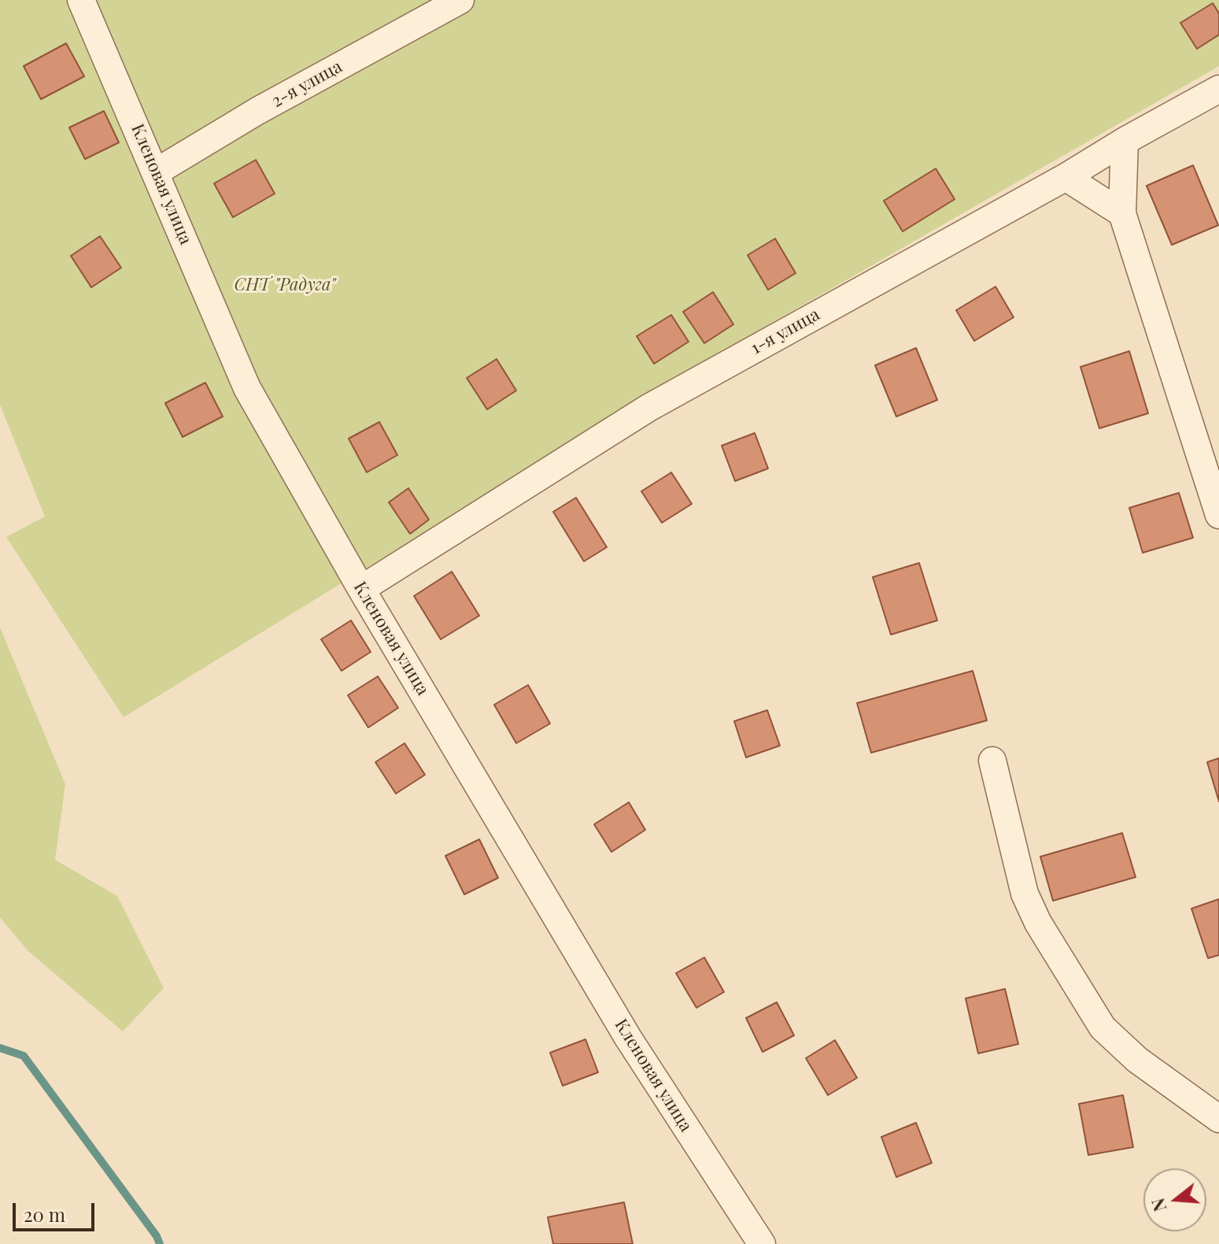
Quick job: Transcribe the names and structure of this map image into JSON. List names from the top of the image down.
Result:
{
  "streets": {
    "street": ["2-я улица", "Кленовая улица", "1-я улица"]
  },
  "crossings": [
    ["2-я улица", "Кленовая улица"],
    ["Кленовая улица", "1-я улица"]
  ],
  "parks": ["СНТ \"Радуга\""],
  "scale_bar": "20 m",
  "north": "left"
}
